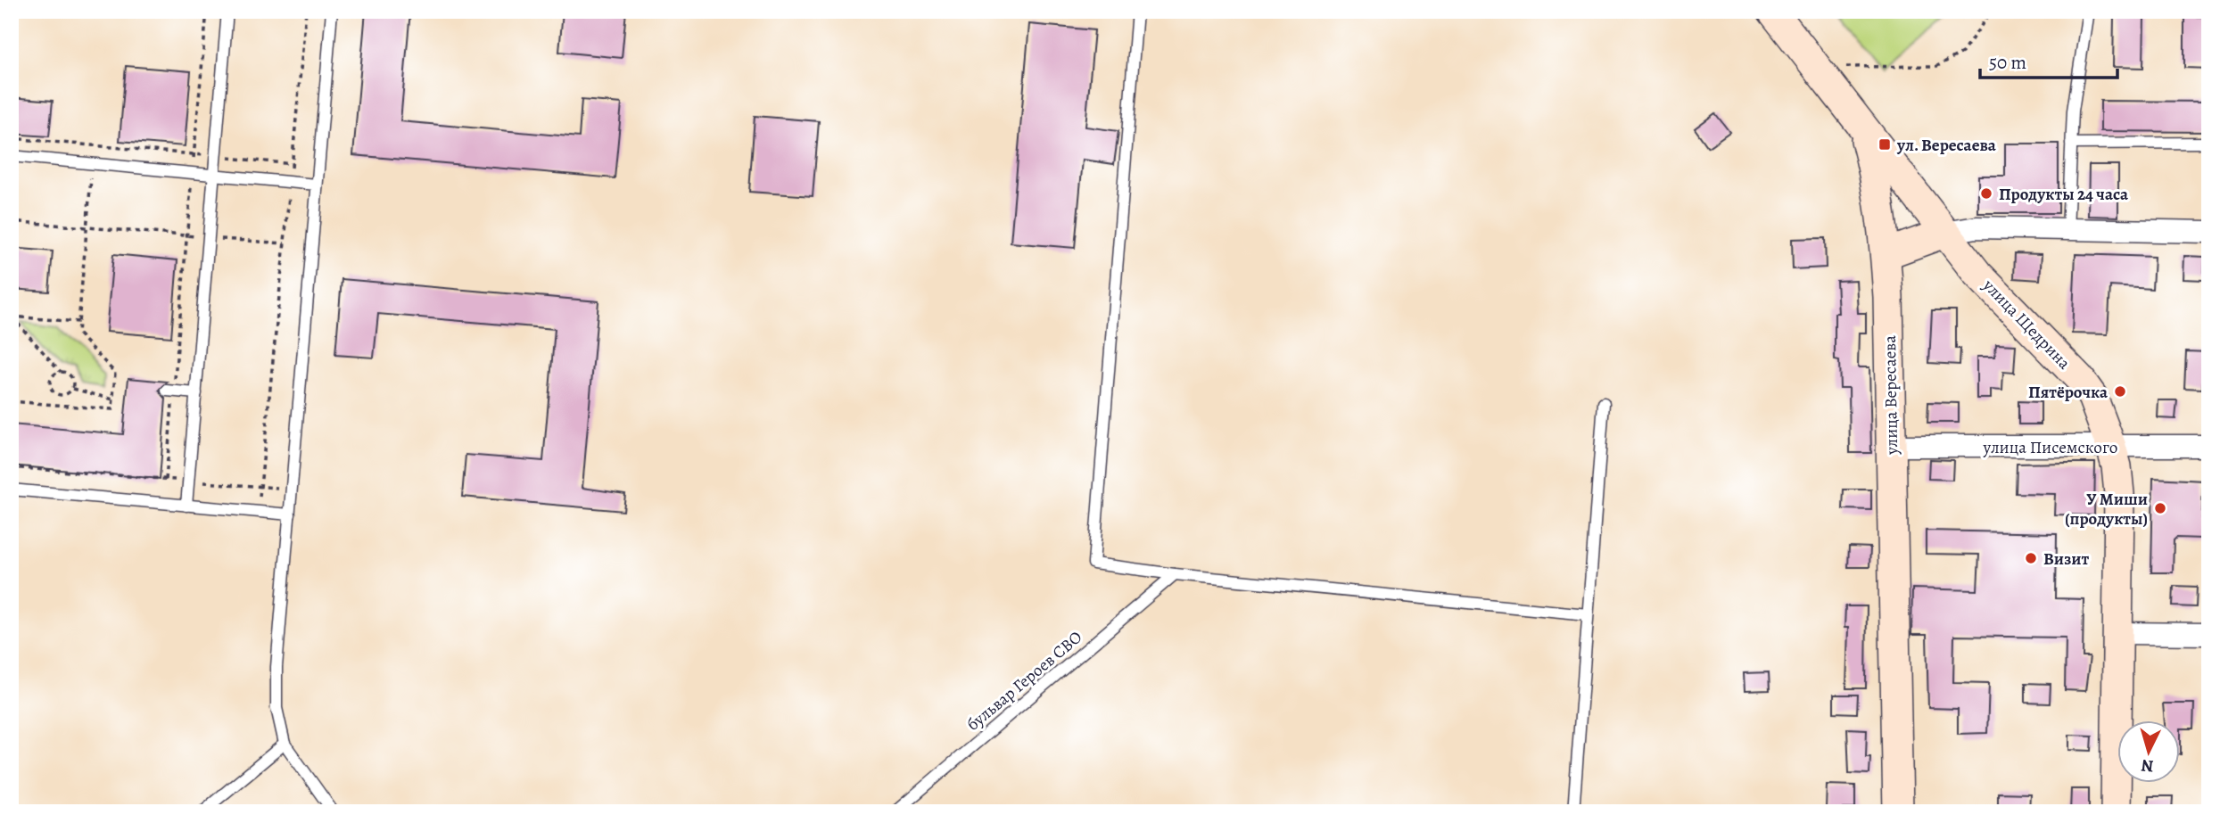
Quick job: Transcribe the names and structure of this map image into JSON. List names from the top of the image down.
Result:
{
  "streets": {
    "main road": ["улица Щедрина", "улица Вересаева"],
    "street": ["улица Писемского"],
    "lane": ["бульвар Героев СВО"]
  },
  "crossings": [
    ["улица Щедрина", "улица Вересаева"],
    ["улица Щедрина", "улица Писемского"],
    ["улица Вересаева", "улица Писемского"]
  ],
  "places": {
    "transit": ["ул. Вересаева"],
    "other": [
      "Продукты 24 часа",
      "Пятёрочка",
      "У Миши (продукты)",
      "Визит"
    ]
  },
  "scale_bar": "50 m",
  "north": "bottom"
}
